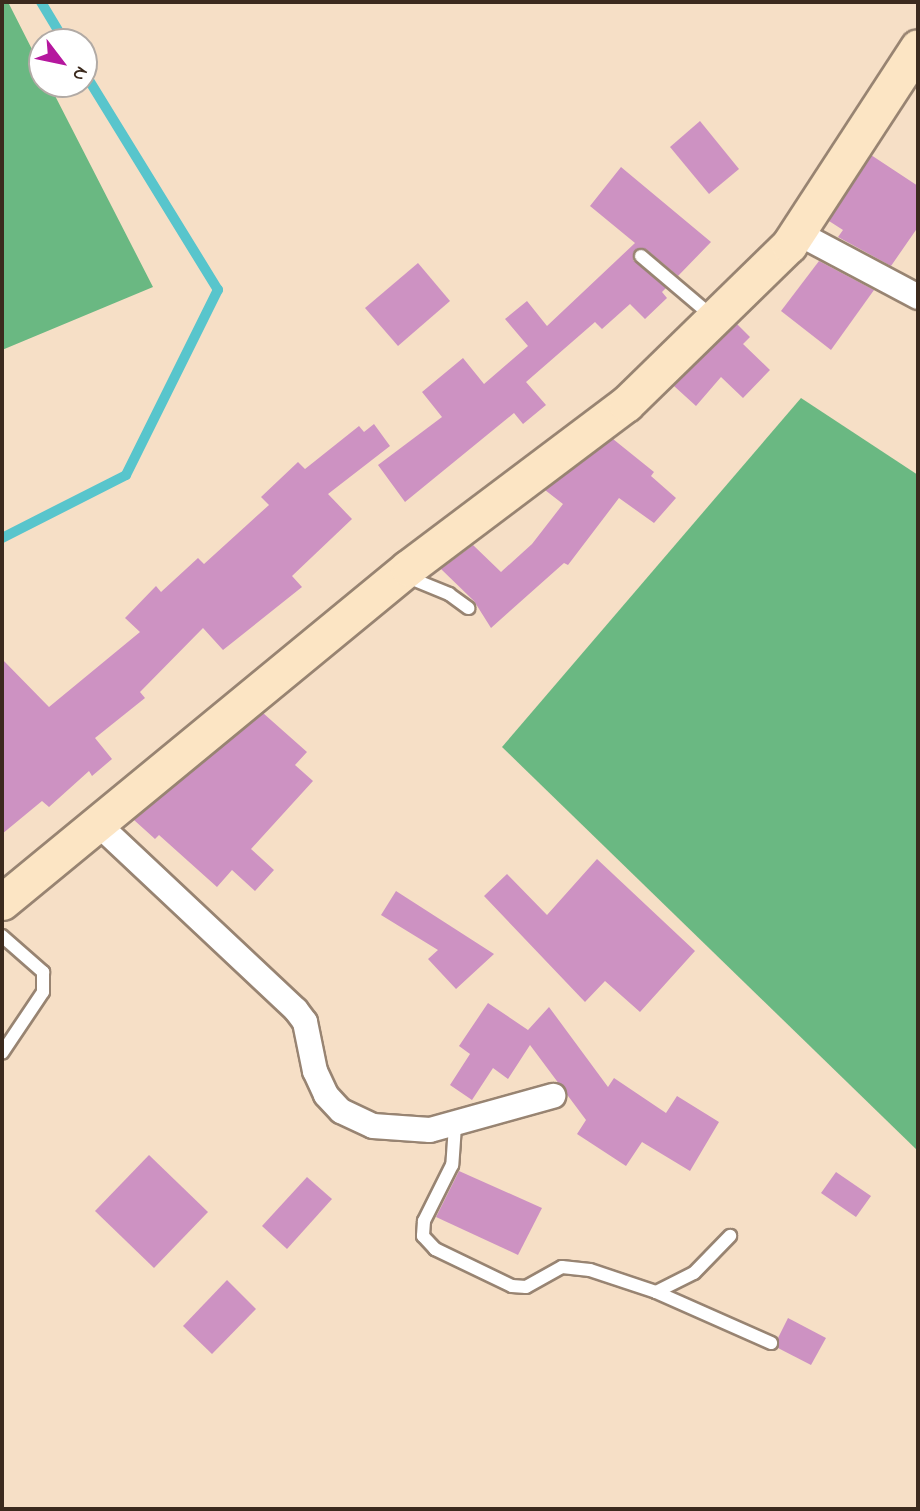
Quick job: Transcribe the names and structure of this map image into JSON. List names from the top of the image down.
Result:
{
  "north": "bottom right"
}
